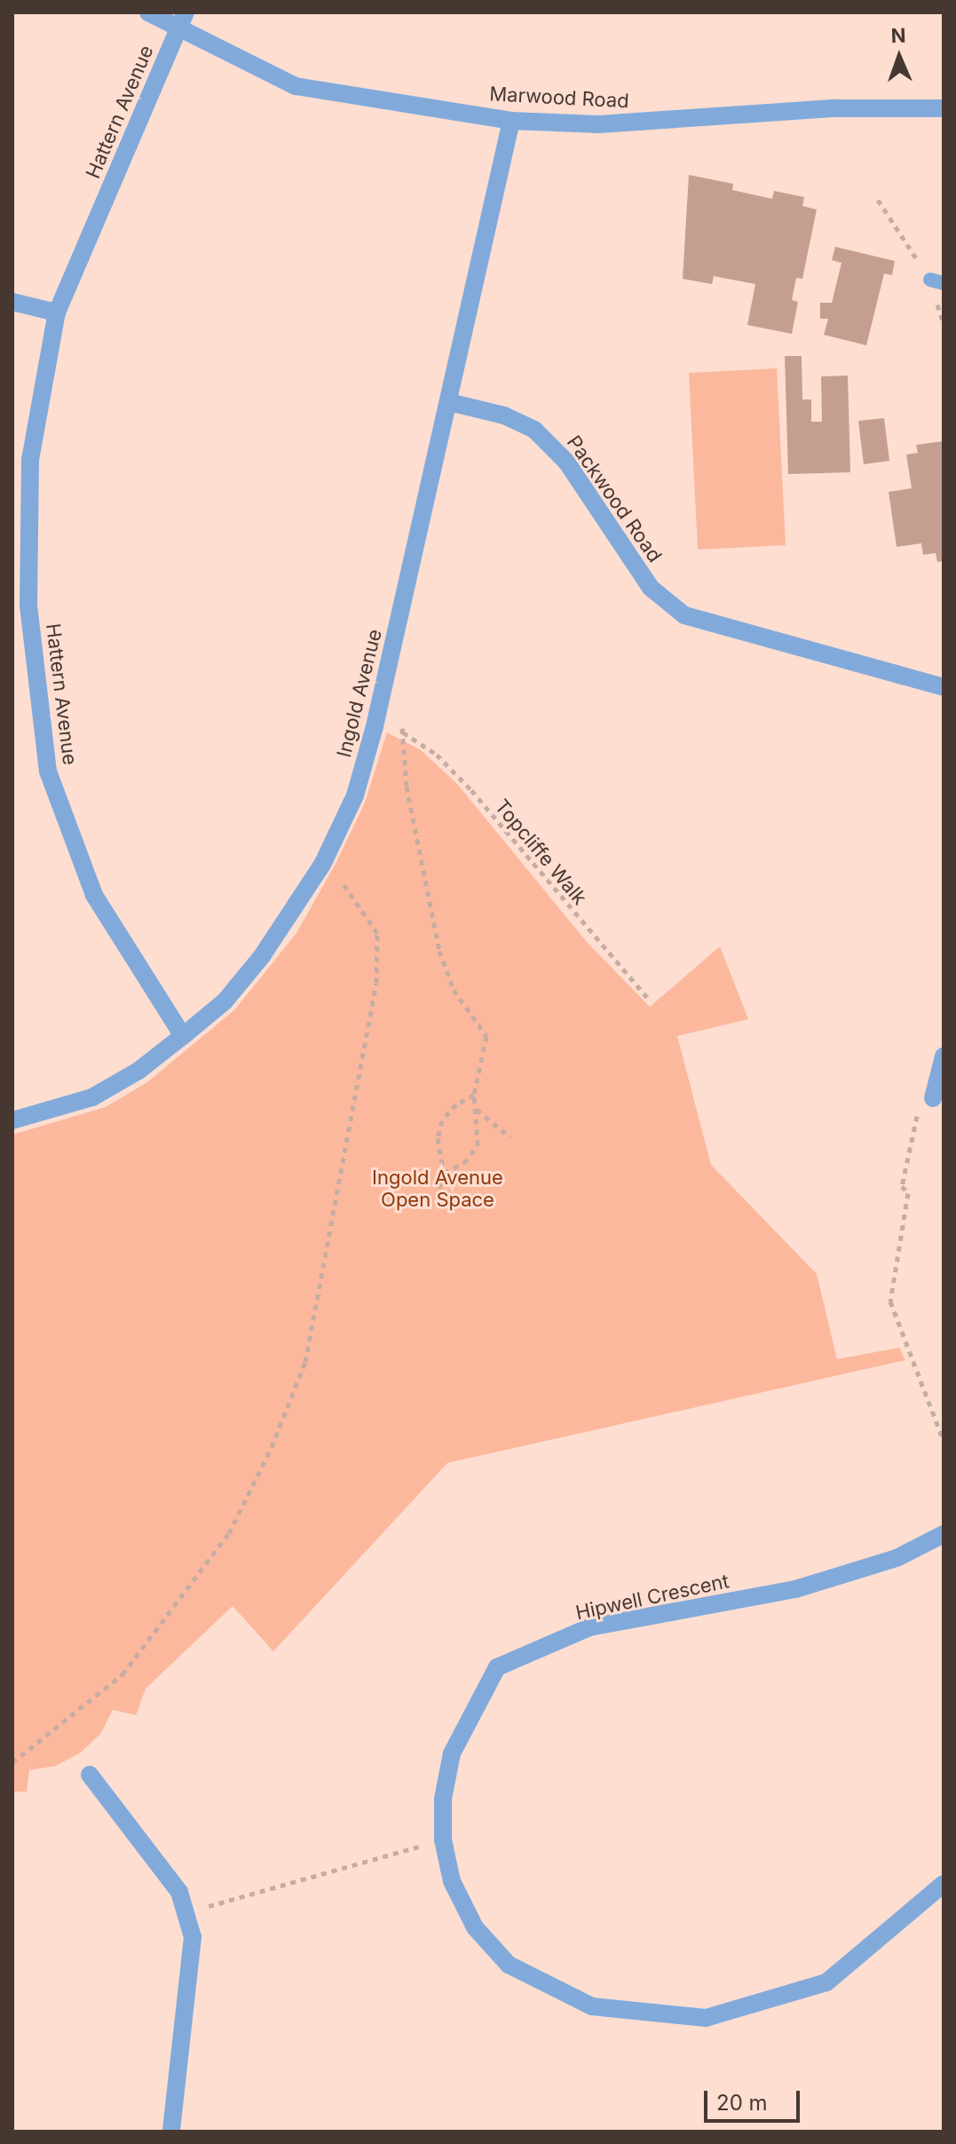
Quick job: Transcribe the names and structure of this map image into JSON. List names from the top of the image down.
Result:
{
  "streets": {
    "street": [
      "Marwood Road",
      "Hattern Avenue",
      "Packwood Road",
      "Ingold Avenue",
      "Hipwell Crescent"
    ],
    "path": ["Topcliffe Walk"]
  },
  "crossings": [
    ["Marwood Road", "Hattern Avenue"],
    ["Marwood Road", "Ingold Avenue"],
    ["Hattern Avenue", "Ingold Avenue"],
    ["Packwood Road", "Ingold Avenue"],
    ["Ingold Avenue", "Topcliffe Walk"]
  ],
  "parks": ["Ingold Avenue Open Space"],
  "scale_bar": "20 m",
  "north": "top"
}
